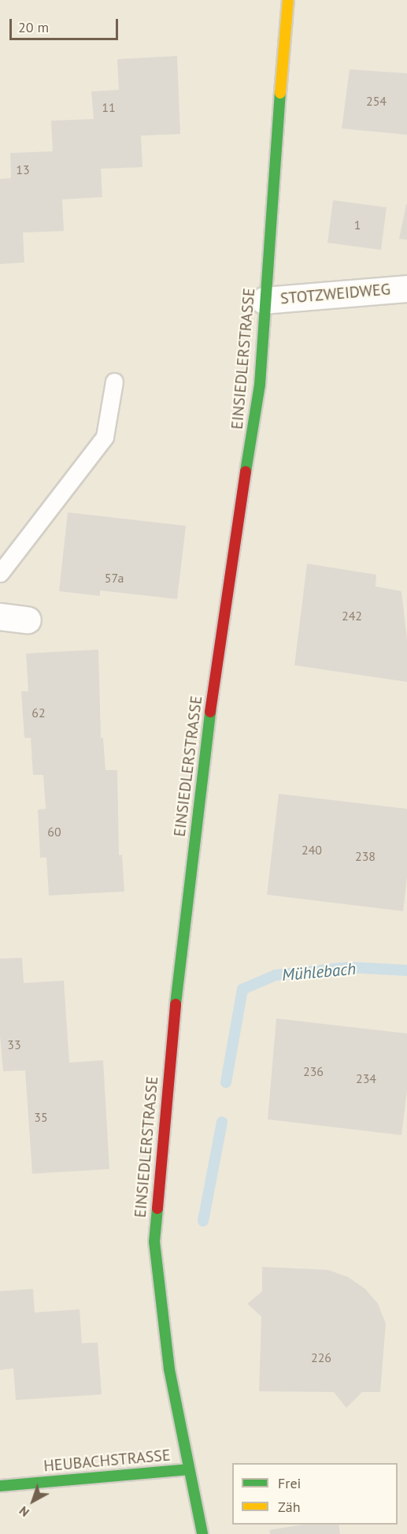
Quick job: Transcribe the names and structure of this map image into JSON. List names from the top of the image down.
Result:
{
  "streets": {
    "main road": ["EINSIEDLERSTRASSE", "HEUBACHSTRASSE"],
    "street": ["STOTZWEIDWEG"]
  },
  "crossings": [
    ["STOTZWEIDWEG", "EINSIEDLERSTRASSE"],
    ["EINSIEDLERSTRASSE", "HEUBACHSTRASSE"]
  ],
  "water": ["Mühlebach"],
  "house_numbers": [
    "254",
    "11",
    "13",
    "1",
    "57a",
    "242",
    "62",
    "60",
    "240",
    "238",
    "33",
    "236",
    "234",
    "35",
    "226"
  ],
  "legend": ["Frei", "Zäh"],
  "scale_bar": "20 m",
  "north": "bottom left"
}
